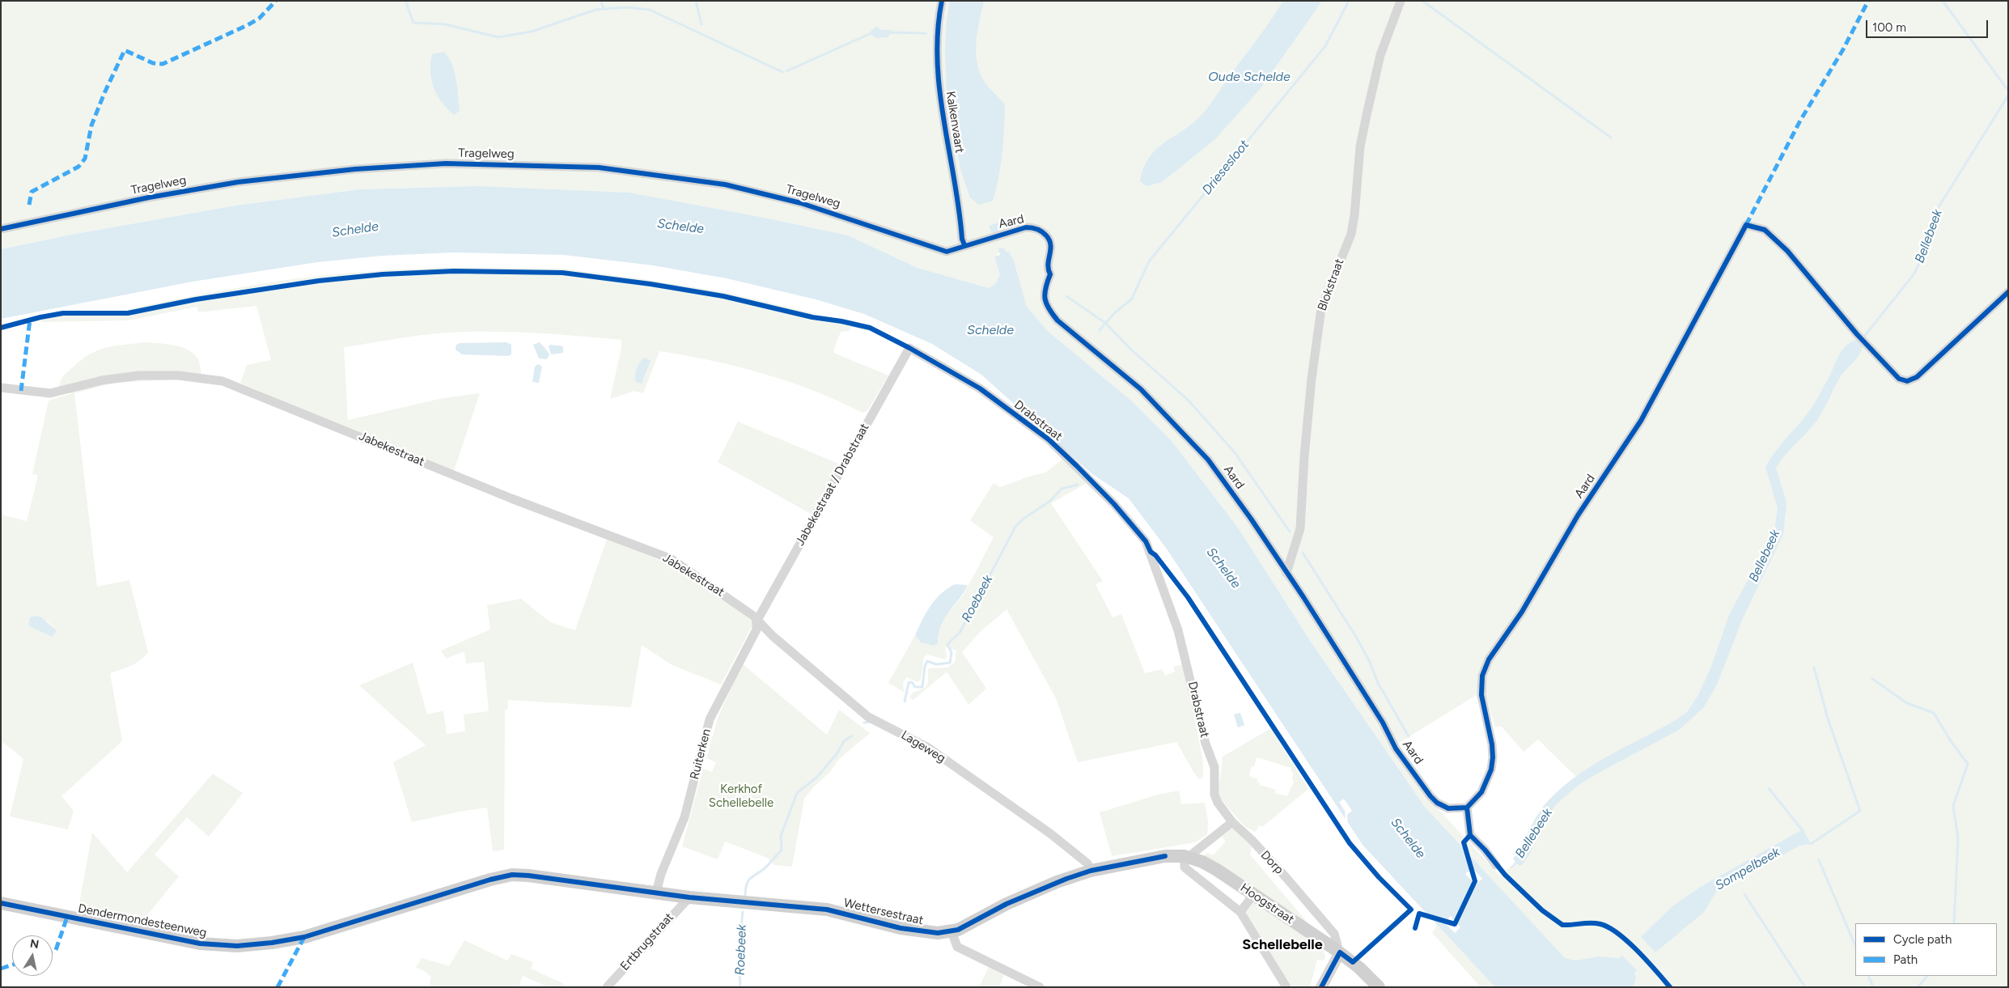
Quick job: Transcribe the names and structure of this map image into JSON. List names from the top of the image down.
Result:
{
  "streets": {
    "main road": ["Hoogstraat", "Wettersestraat", "Dendermondesteenweg"],
    "street": [
      "Kalkenvaart",
      "Tragelweg",
      "Aard",
      "Blokstraat",
      "Drabstraat",
      "Jabekestraat",
      "Jabekestraat / Drabstraat",
      "Lageweg",
      "Ruiterken",
      "Dorp",
      "Ertbrugstraat"
    ]
  },
  "crossings": [
    ["Kalkenvaart", "Tragelweg"],
    ["Kalkenvaart", "Aard"],
    ["Tragelweg", "Aard"],
    ["Aard", "Blokstraat"],
    ["Drabstraat", "Jabekestraat / Drabstraat"],
    ["Drabstraat", "Dorp"],
    ["Jabekestraat", "Jabekestraat / Drabstraat"],
    ["Jabekestraat", "Lageweg"],
    ["Jabekestraat", "Ruiterken"],
    ["Jabekestraat / Drabstraat", "Lageweg"],
    ["Jabekestraat / Drabstraat", "Ruiterken"],
    ["Lageweg", "Ruiterken"],
    ["Lageweg", "Wettersestraat"],
    ["Ruiterken", "Wettersestraat"],
    ["Ruiterken", "Dendermondesteenweg"],
    ["Dorp", "Hoogstraat"],
    ["Hoogstraat", "Wettersestraat"],
    ["Wettersestraat", "Dendermondesteenweg"],
    ["Wettersestraat", "Ertbrugstraat"]
  ],
  "districts": ["Schellebelle"],
  "water": [
    "Oude Schelde",
    "Driesesloot",
    "Schelde",
    "Bellebeek",
    "Roebeek",
    "Sompelbeek"
  ],
  "parks": ["Kerkhof Schellebelle"],
  "legend": ["Cycle path", "Path"],
  "scale_bar": "100 m",
  "north": "top"
}
